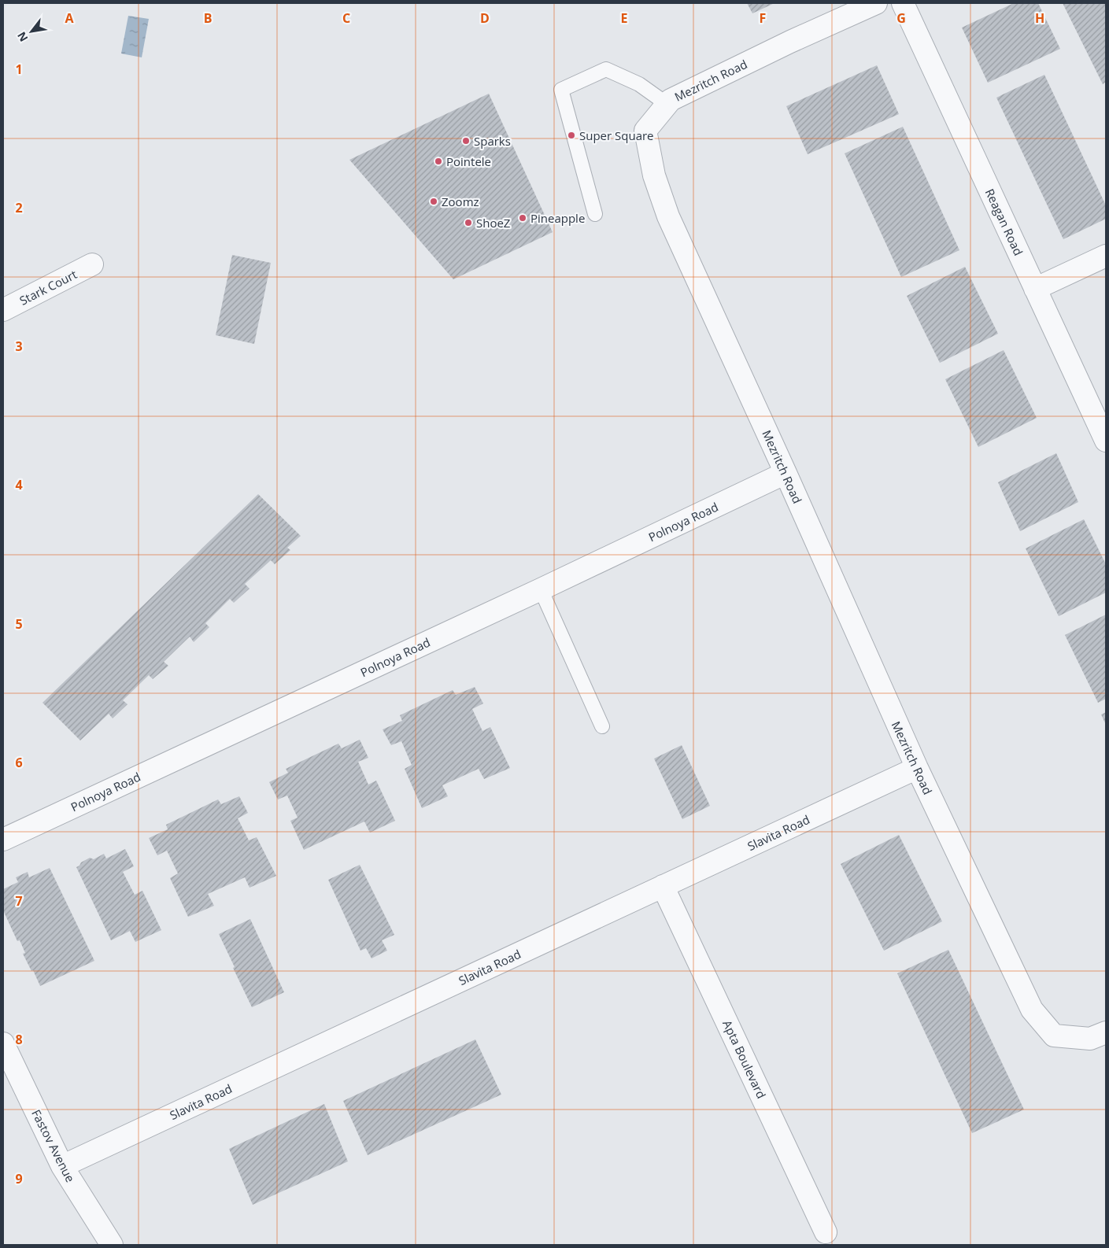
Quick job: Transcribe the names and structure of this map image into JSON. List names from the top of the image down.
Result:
{
  "streets": {
    "street": [
      "Mezritch Road",
      "Reagan Road",
      "Stark Court",
      "Polnoya Road",
      "Slavita Road",
      "Apta Boulevard",
      "Fastov Avenue"
    ]
  },
  "crossings": [
    ["Mezritch Road", "Polnoya Road"],
    ["Mezritch Road", "Slavita Road"],
    ["Slavita Road", "Apta Boulevard"],
    ["Slavita Road", "Fastov Avenue"]
  ],
  "places": [
    "Super Square",
    "Sparks",
    "Pointele",
    "Zoomz",
    "Pineapple",
    "ShoeZ"
  ],
  "north": "bottom left",
  "grid": {
    "columns": [
      "A",
      "B",
      "C",
      "D",
      "E",
      "F",
      "G",
      "H"
    ],
    "rows": [
      "1",
      "2",
      "3",
      "4",
      "5",
      "6",
      "7",
      "8",
      "9"
    ]
  }
}
